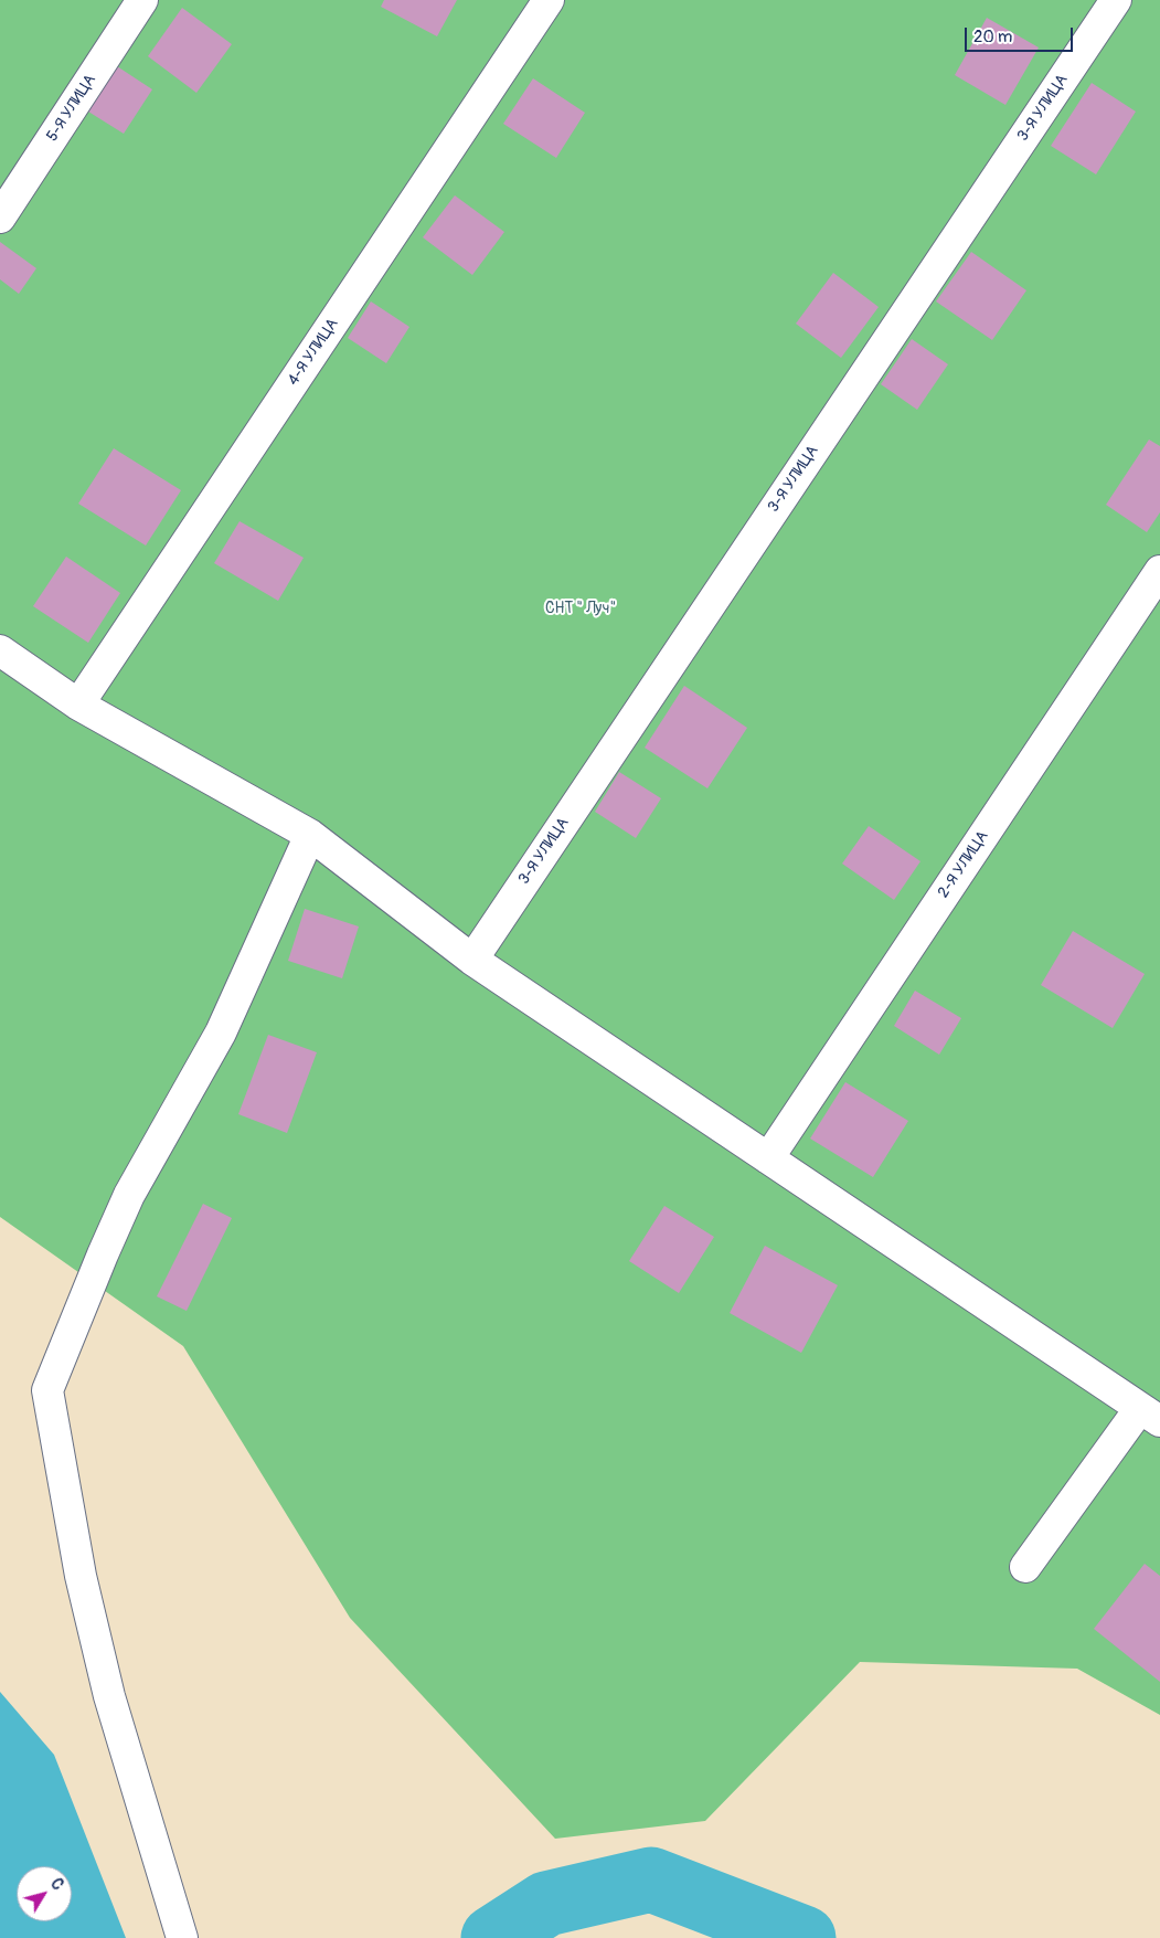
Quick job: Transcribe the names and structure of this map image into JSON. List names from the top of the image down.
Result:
{
  "streets": {
    "street": [
      "5-Я УЛИЦА",
      "3-Я УЛИЦА",
      "4-Я УЛИЦА",
      "2-Я УЛИЦА"
    ]
  },
  "parks": ["СНТ \" Луч\""],
  "scale_bar": "20 m",
  "north": "top right"
}
